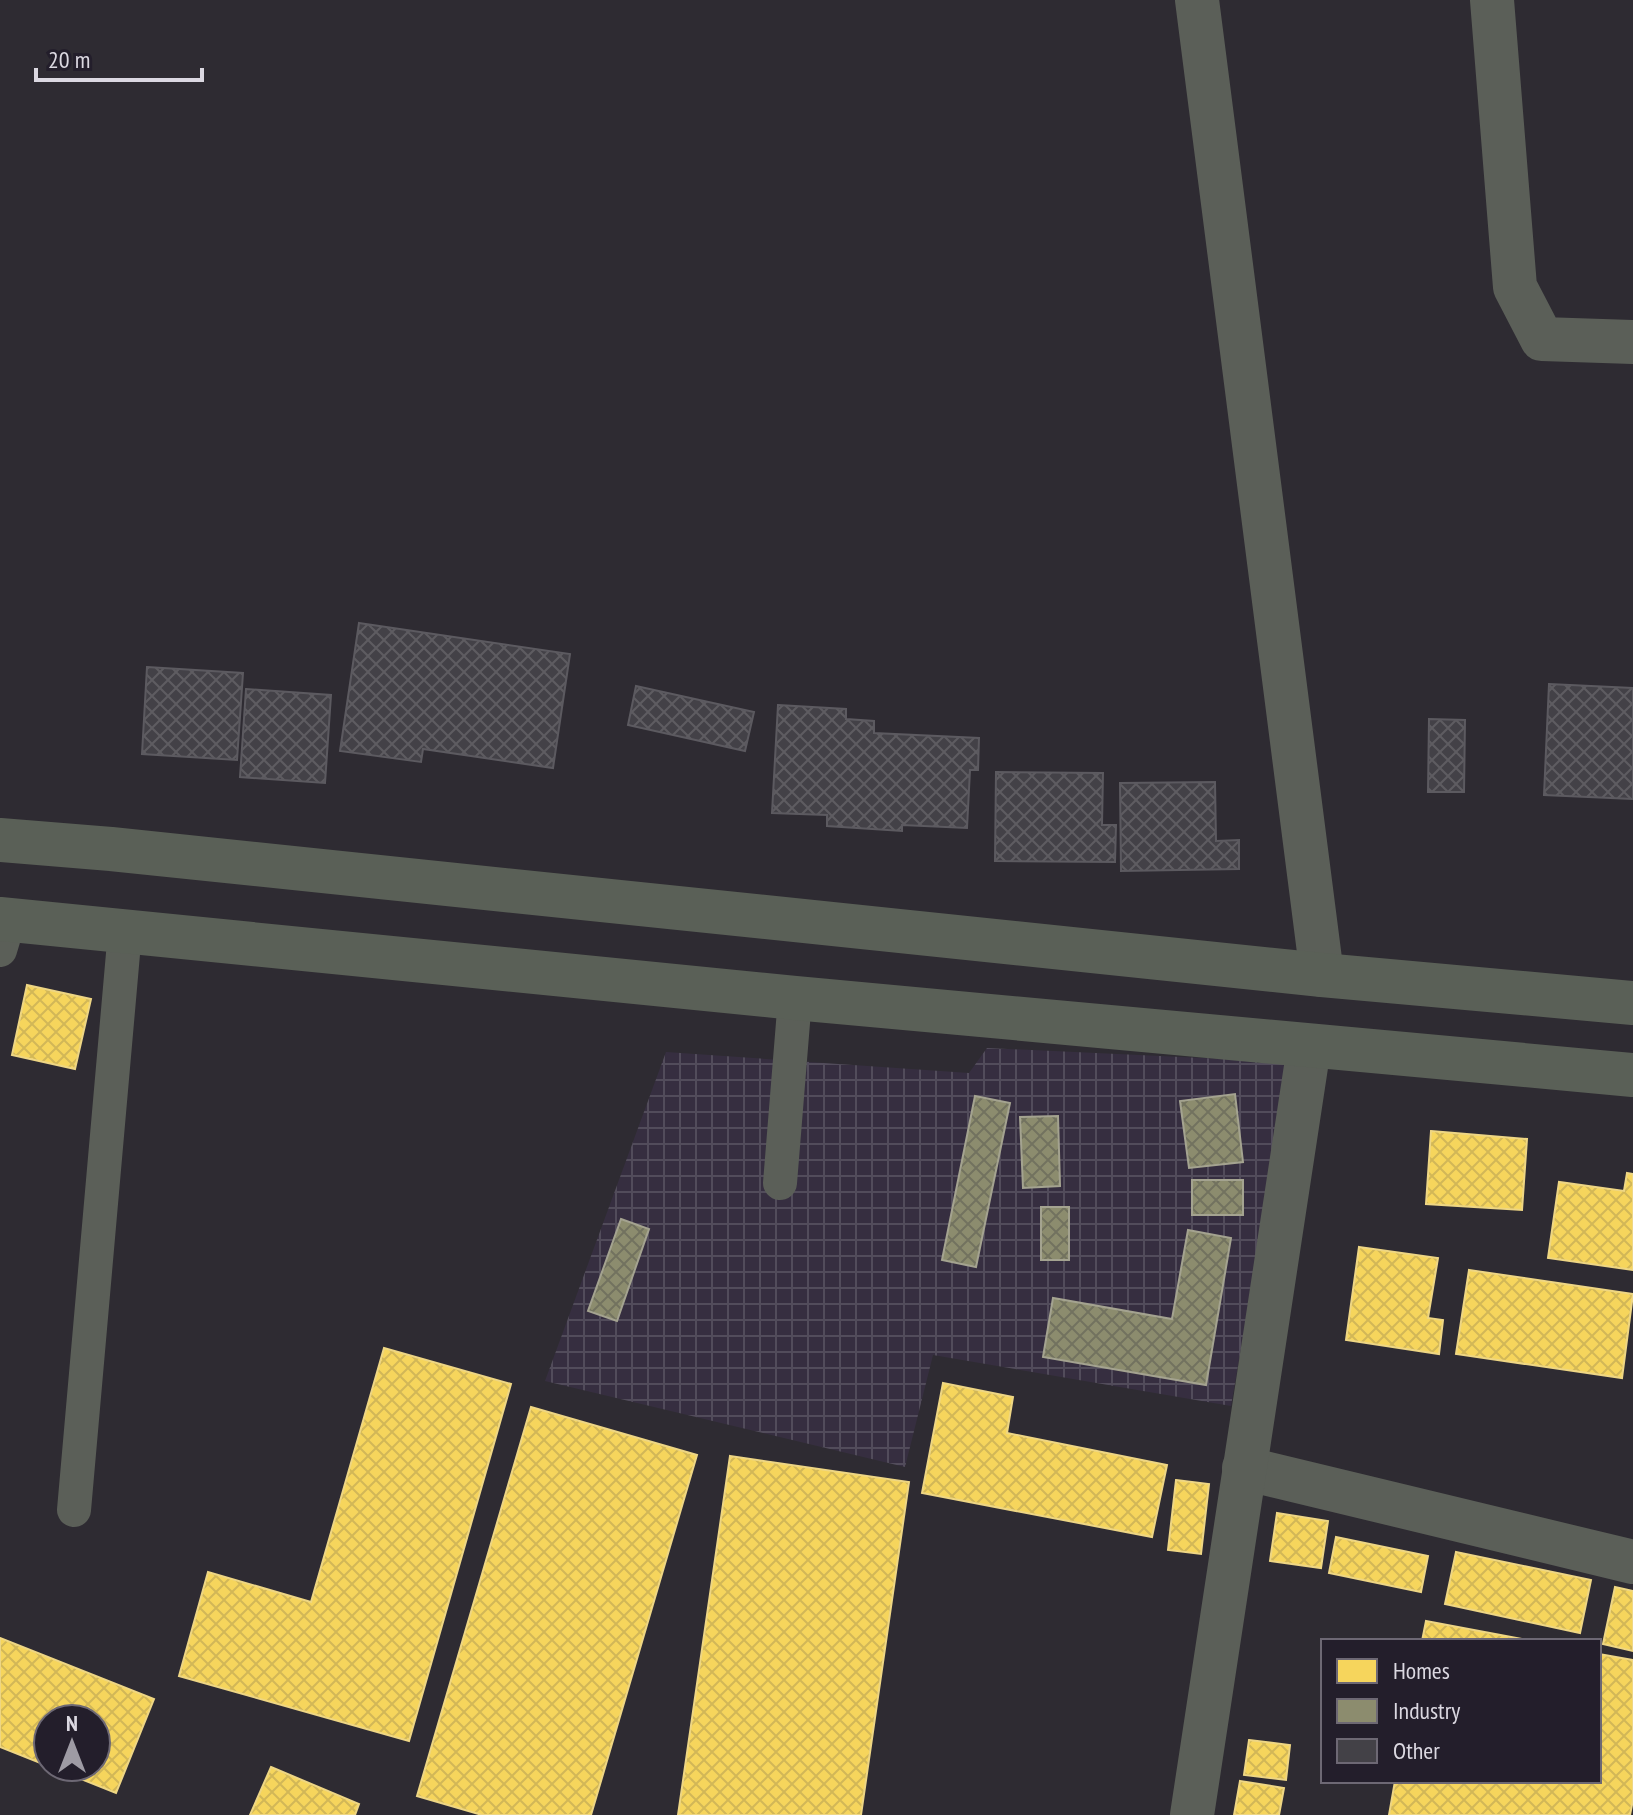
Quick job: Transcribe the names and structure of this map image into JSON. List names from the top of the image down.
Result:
{
  "legend": ["Homes", "Industry", "Other"],
  "scale_bar": "20 m",
  "north": "top"
}
